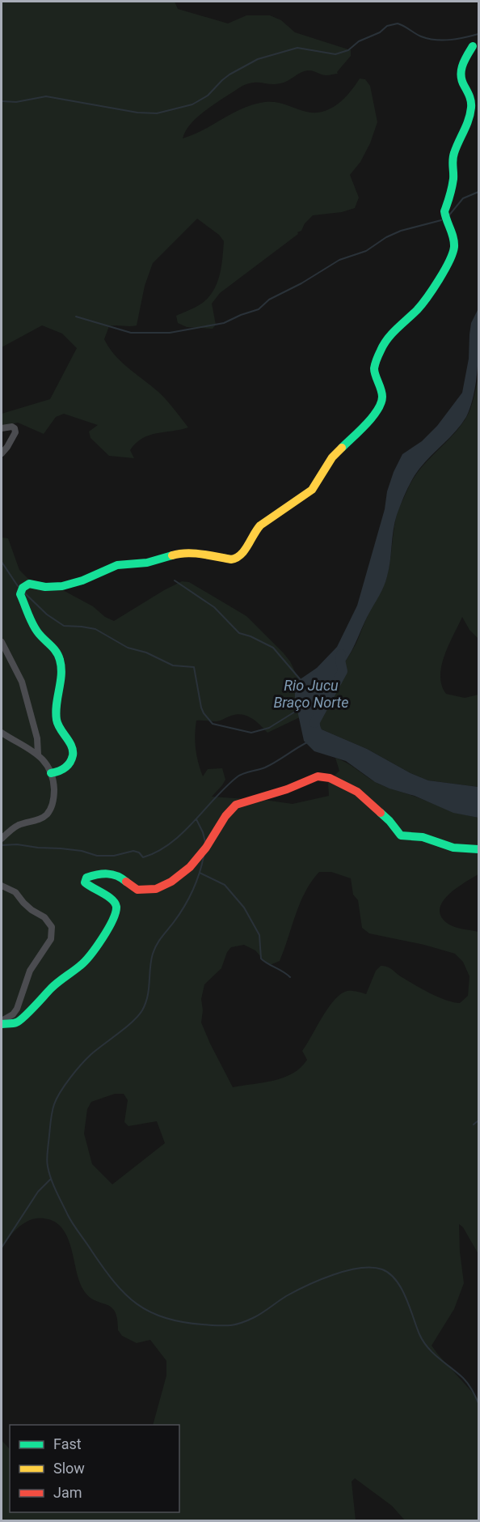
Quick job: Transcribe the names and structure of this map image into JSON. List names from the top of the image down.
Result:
{
  "water": ["Rio Jucu Braço Norte"],
  "legend": ["Fast", "Slow", "Jam"]
}
